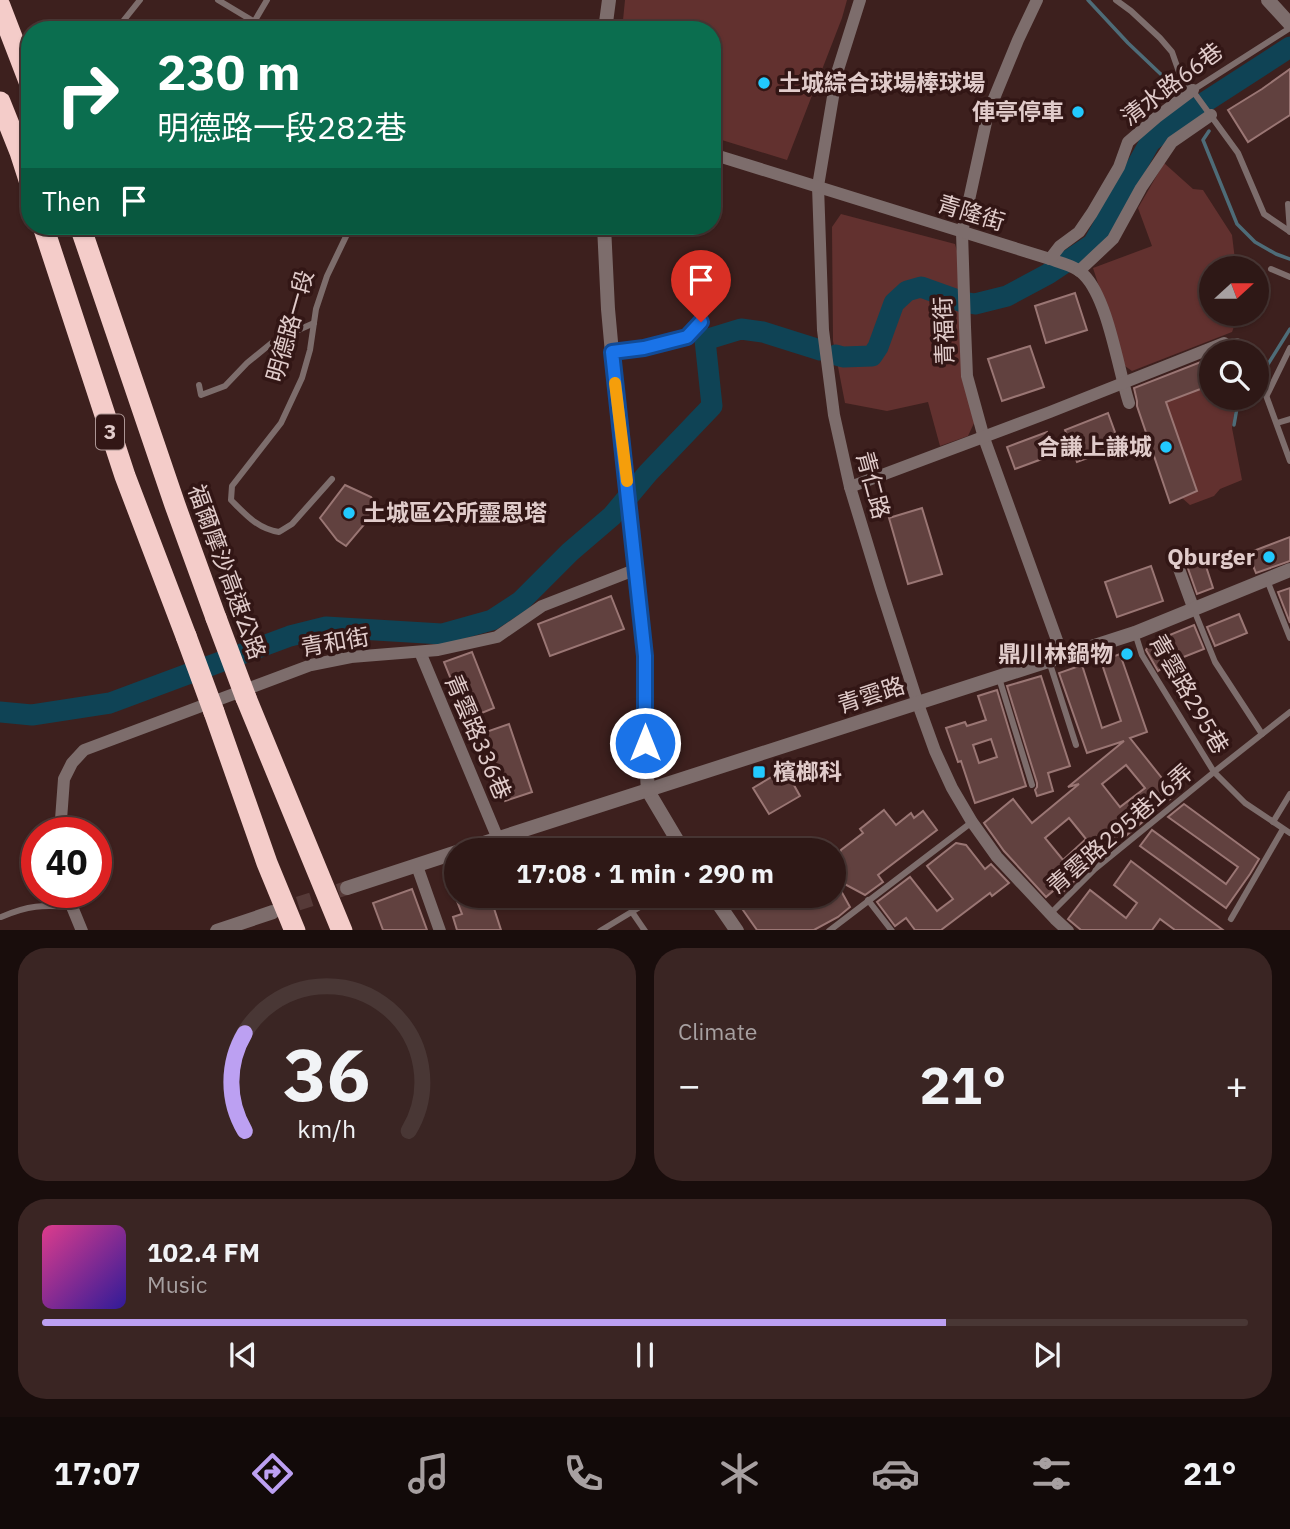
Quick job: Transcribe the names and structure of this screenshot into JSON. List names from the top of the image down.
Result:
{
  "streets": {
    "highway": ["3", "福爾摩沙高速公路"],
    "street": [
      "清水路66巷",
      "青隆街",
      "青福街",
      "青仁路",
      "青和街",
      "青雲路",
      "青雲路336巷"
    ],
    "lane": ["明德路一段", "青雲路295巷", "青雲路295巷16弄"]
  },
  "crossings": [
    ["清水路66巷", "青隆街"],
    ["青隆街", "青福街"],
    ["青隆街", "青仁路"],
    ["青福街", "青雲路"],
    ["青仁路", "青雲路"],
    ["青仁路", "青雲路295巷16弄"],
    ["青和街", "青雲路336巷"],
    ["青雲路295巷", "青雲路"],
    ["青雲路295巷", "青雲路295巷16弄"]
  ],
  "places": {
    "other": [
      "土城綜合球場棒球場",
      "俥亭停車",
      "合謙上謙城",
      "土城區公所靈恩塔",
      "Qburger",
      "鼎川林鍋物"
    ],
    "transit": ["檳榔科"]
  },
  "north": "right",
  "page": {
    "turn": ["230 m", "明德路一段282巷"],
    "then": "Then",
    "limit": "40",
    "trip": "17:08 · 1 min · 290 m",
    "tile": "Climate",
    "heat": ["−", "21°", "+"],
    "song": ["102.4 FM", "Music"],
    "tabs": ["17:07", "21°"],
    "gauge": ["36", "km/h"]
  }
}
